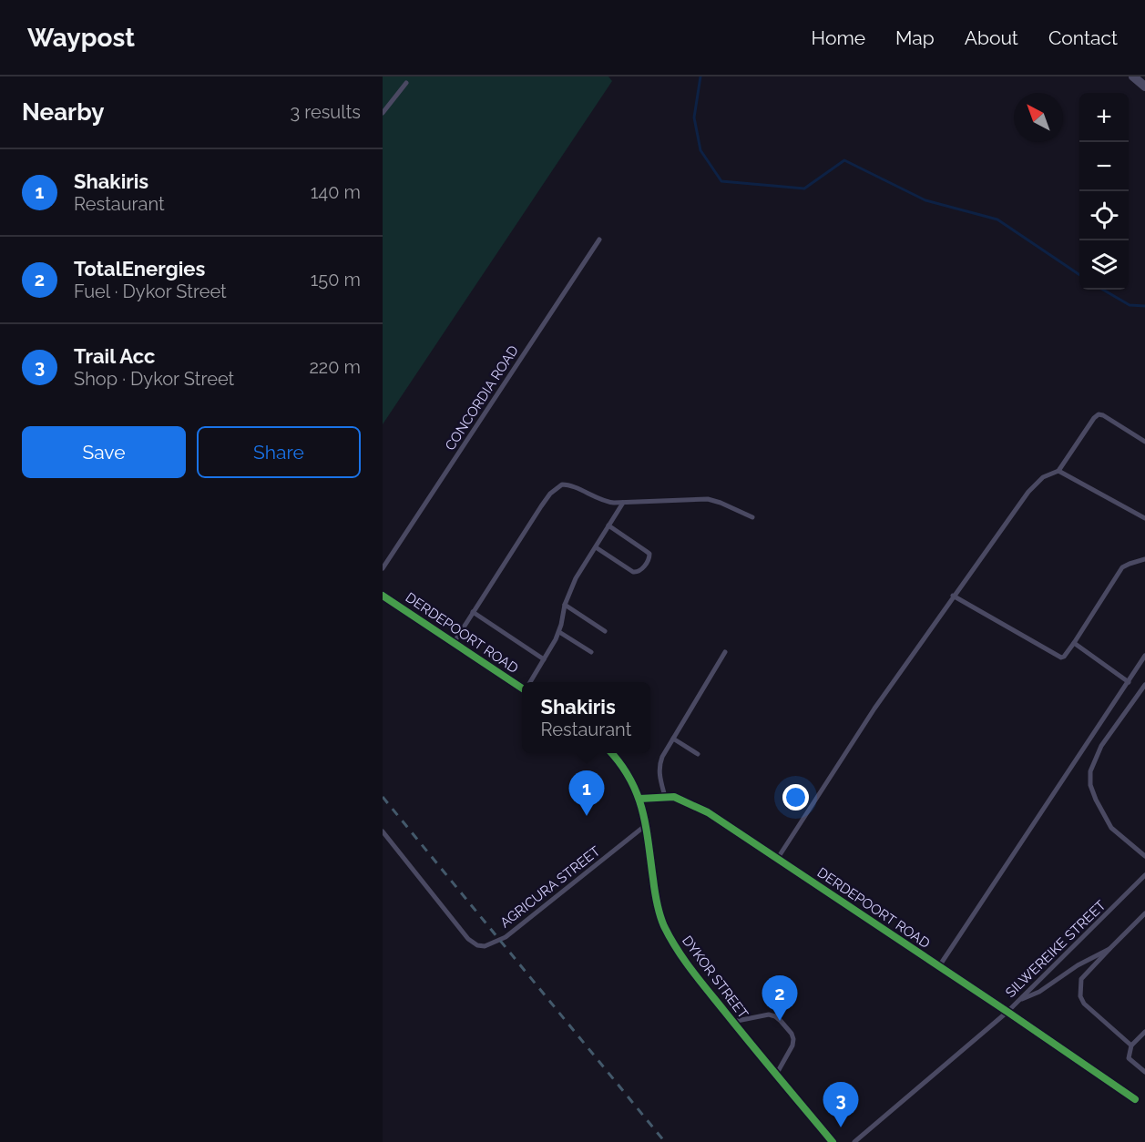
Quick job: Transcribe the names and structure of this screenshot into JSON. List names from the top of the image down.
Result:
{
  "streets": {
    "street": ["DERDEPOORT ROAD", "DYKOR STREET"],
    "lane": ["CONCORDIA ROAD", "AGRICURA STREET", "SILWEREIKE STREET"]
  },
  "crossings": [
    ["DERDEPOORT ROAD", "SILWEREIKE STREET"],
    ["DERDEPOORT ROAD", "DYKOR STREET"],
    ["AGRICURA STREET", "DYKOR STREET"]
  ],
  "north": "top left",
  "page": {
    "header": "Waypost",
    "nav": [
      "Home",
      "Map",
      "About",
      "Contact"
    ],
    "heading": ["Nearby", "3 results"],
    "map_buttons": ["+", "−"],
    "list": [
      {
        "mark": "1",
        "name": "Shakiris",
        "note": "Restaurant",
        "value": "140 m"
      },
      {
        "mark": "2",
        "name": "TotalEnergies",
        "note": "Fuel · Dykor Street",
        "value": "150 m"
      },
      {
        "mark": "3",
        "name": "Trail Acc",
        "note": "Shop · Dykor Street",
        "value": "220 m"
      }
    ],
    "buttons": ["Save", "Share"],
    "popup": ["Shakiris", "Restaurant"],
    "pins": ["1", "2", "3"]
  }
}
